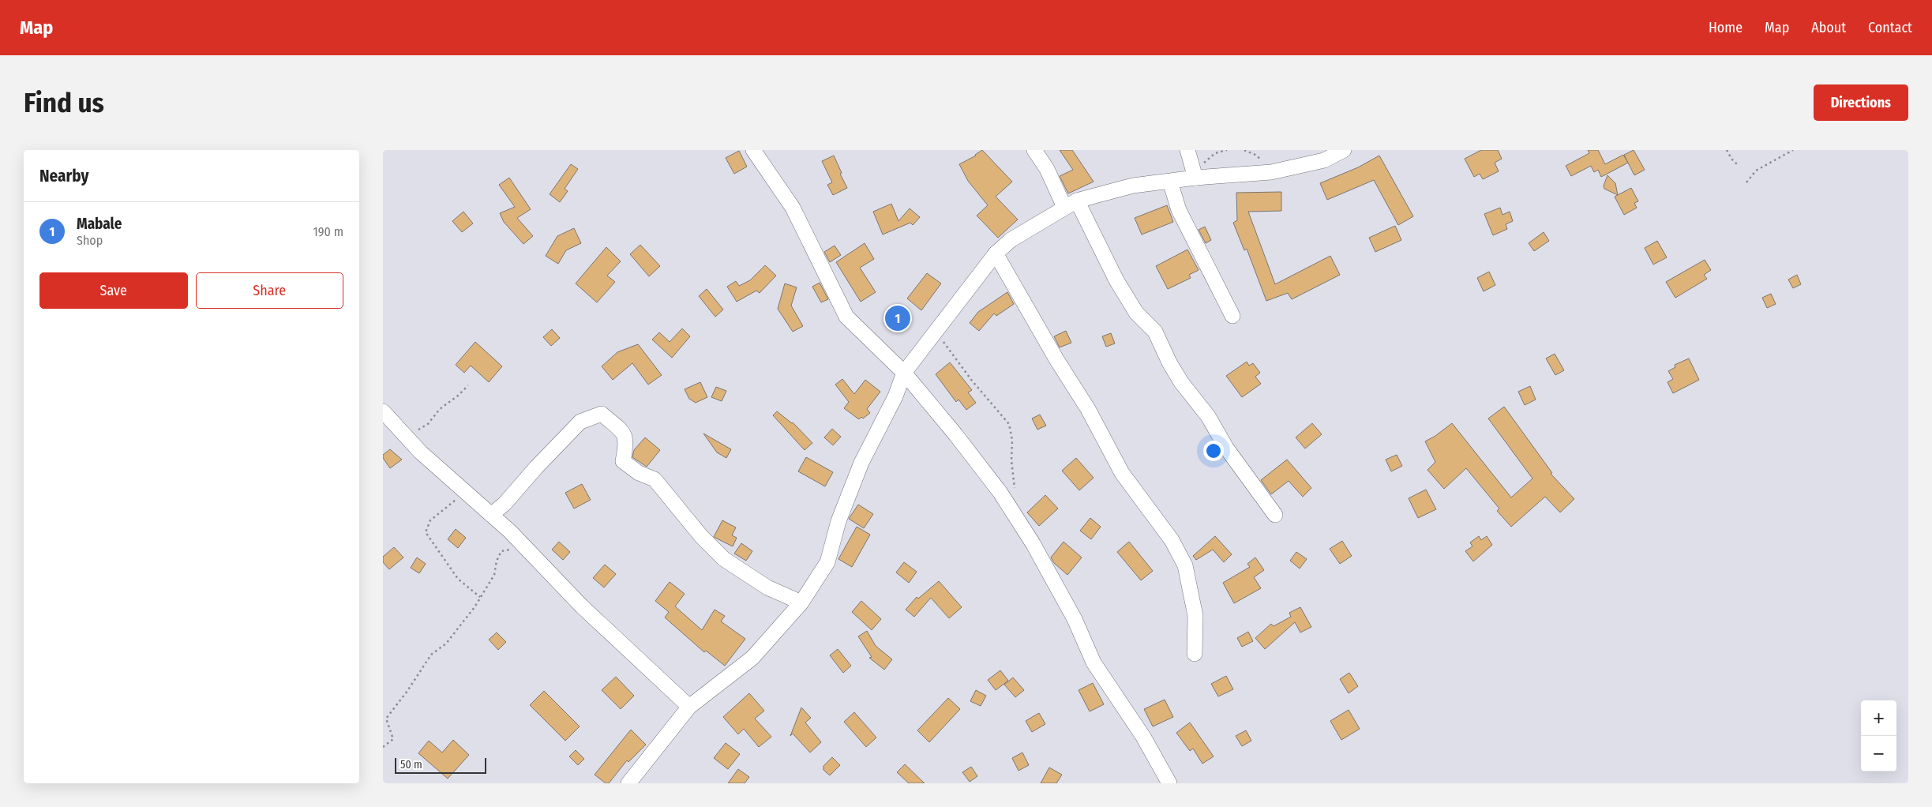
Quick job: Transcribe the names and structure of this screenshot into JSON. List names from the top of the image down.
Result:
{
  "scale_bar": "50 m",
  "page": {
    "header": "Map",
    "nav": [
      "Home",
      "Map",
      "About",
      "Contact"
    ],
    "buttons": [
      "Directions",
      ["Save", "Share"]
    ],
    "title": "Find us",
    "heading": "Nearby",
    "list": [
      {
        "mark": "1",
        "name": "Mabale",
        "note": "Shop",
        "value": "190 m"
      }
    ],
    "pins": "1",
    "map_buttons": ["+", "−"],
    "scale": "50 m"
  }
}
